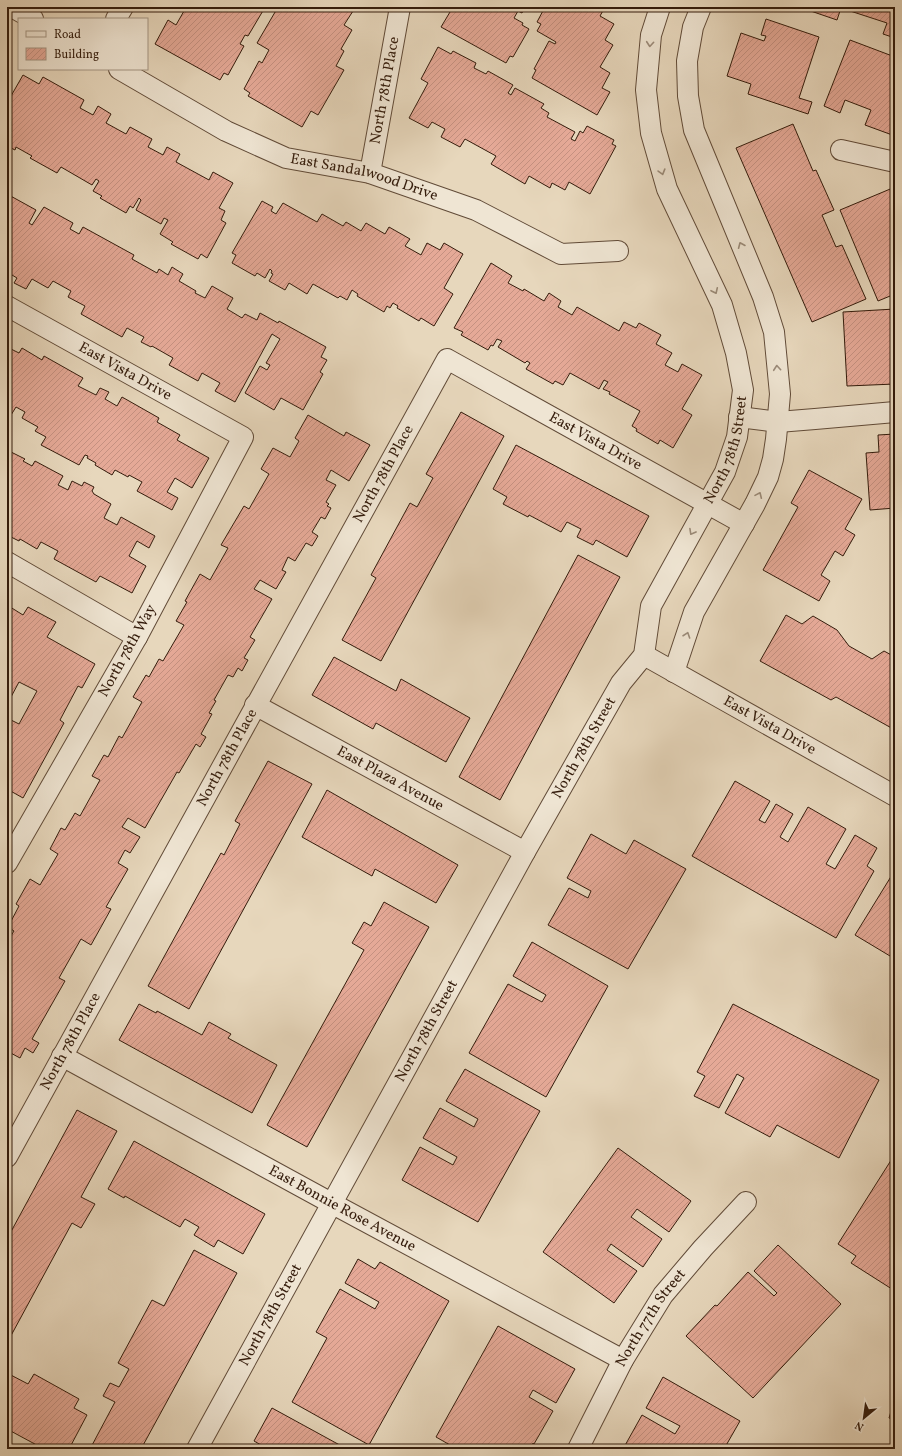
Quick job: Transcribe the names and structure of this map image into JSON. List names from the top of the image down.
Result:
{
  "streets": {
    "street": [
      "North 78th Place",
      "East Sandalwood Drive",
      "East Vista Drive",
      "North 78th Street",
      "North 78th Way",
      "East Plaza Avenue",
      "East Bonnie Rose Avenue",
      "North 77th Street"
    ]
  },
  "crossings": [
    ["North 78th Place", "East Sandalwood Drive"],
    ["North 78th Place", "East Vista Drive"],
    ["North 78th Place", "East Plaza Avenue"],
    ["North 78th Place", "East Bonnie Rose Avenue"],
    ["East Vista Drive", "North 78th Street"],
    ["East Vista Drive", "North 78th Way"],
    ["North 78th Street", "East Plaza Avenue"],
    ["North 78th Street", "East Bonnie Rose Avenue"],
    ["East Bonnie Rose Avenue", "North 77th Street"]
  ],
  "legend": ["Road", "Building"],
  "north": "bottom left"
}
